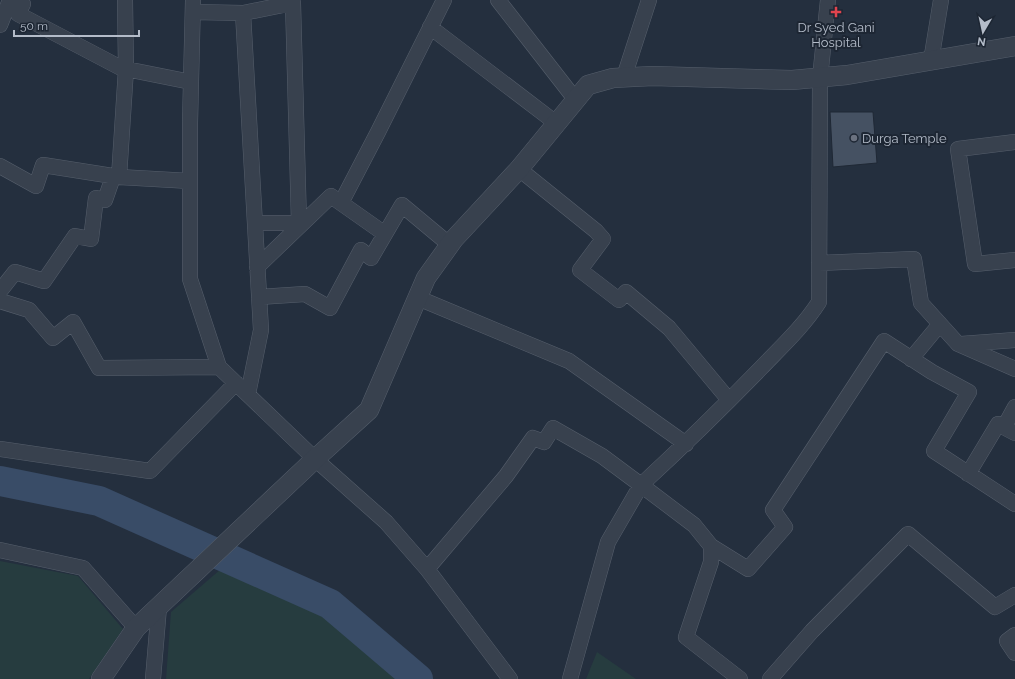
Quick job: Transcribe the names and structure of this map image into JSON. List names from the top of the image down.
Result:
{
  "places": {
    "health": ["Dr Syed Gani Hospital"],
    "other": ["Durga Temple"]
  },
  "scale_bar": "50 m",
  "north": "bottom"
}
